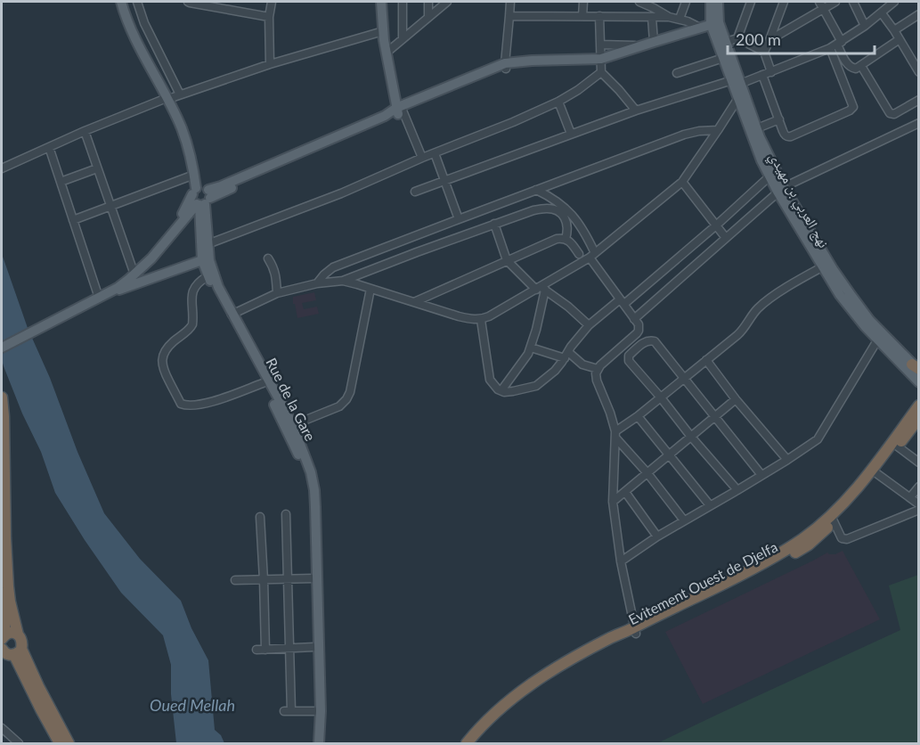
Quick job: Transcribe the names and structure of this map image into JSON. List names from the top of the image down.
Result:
{
  "streets": {
    "highway": ["Evitement Ouest de Djelfa"],
    "main road": ["نهج العربي بن مهيدي", "Rue de la Gare"]
  },
  "water": ["Oued Mellah"],
  "scale_bar": "200 m"
}
